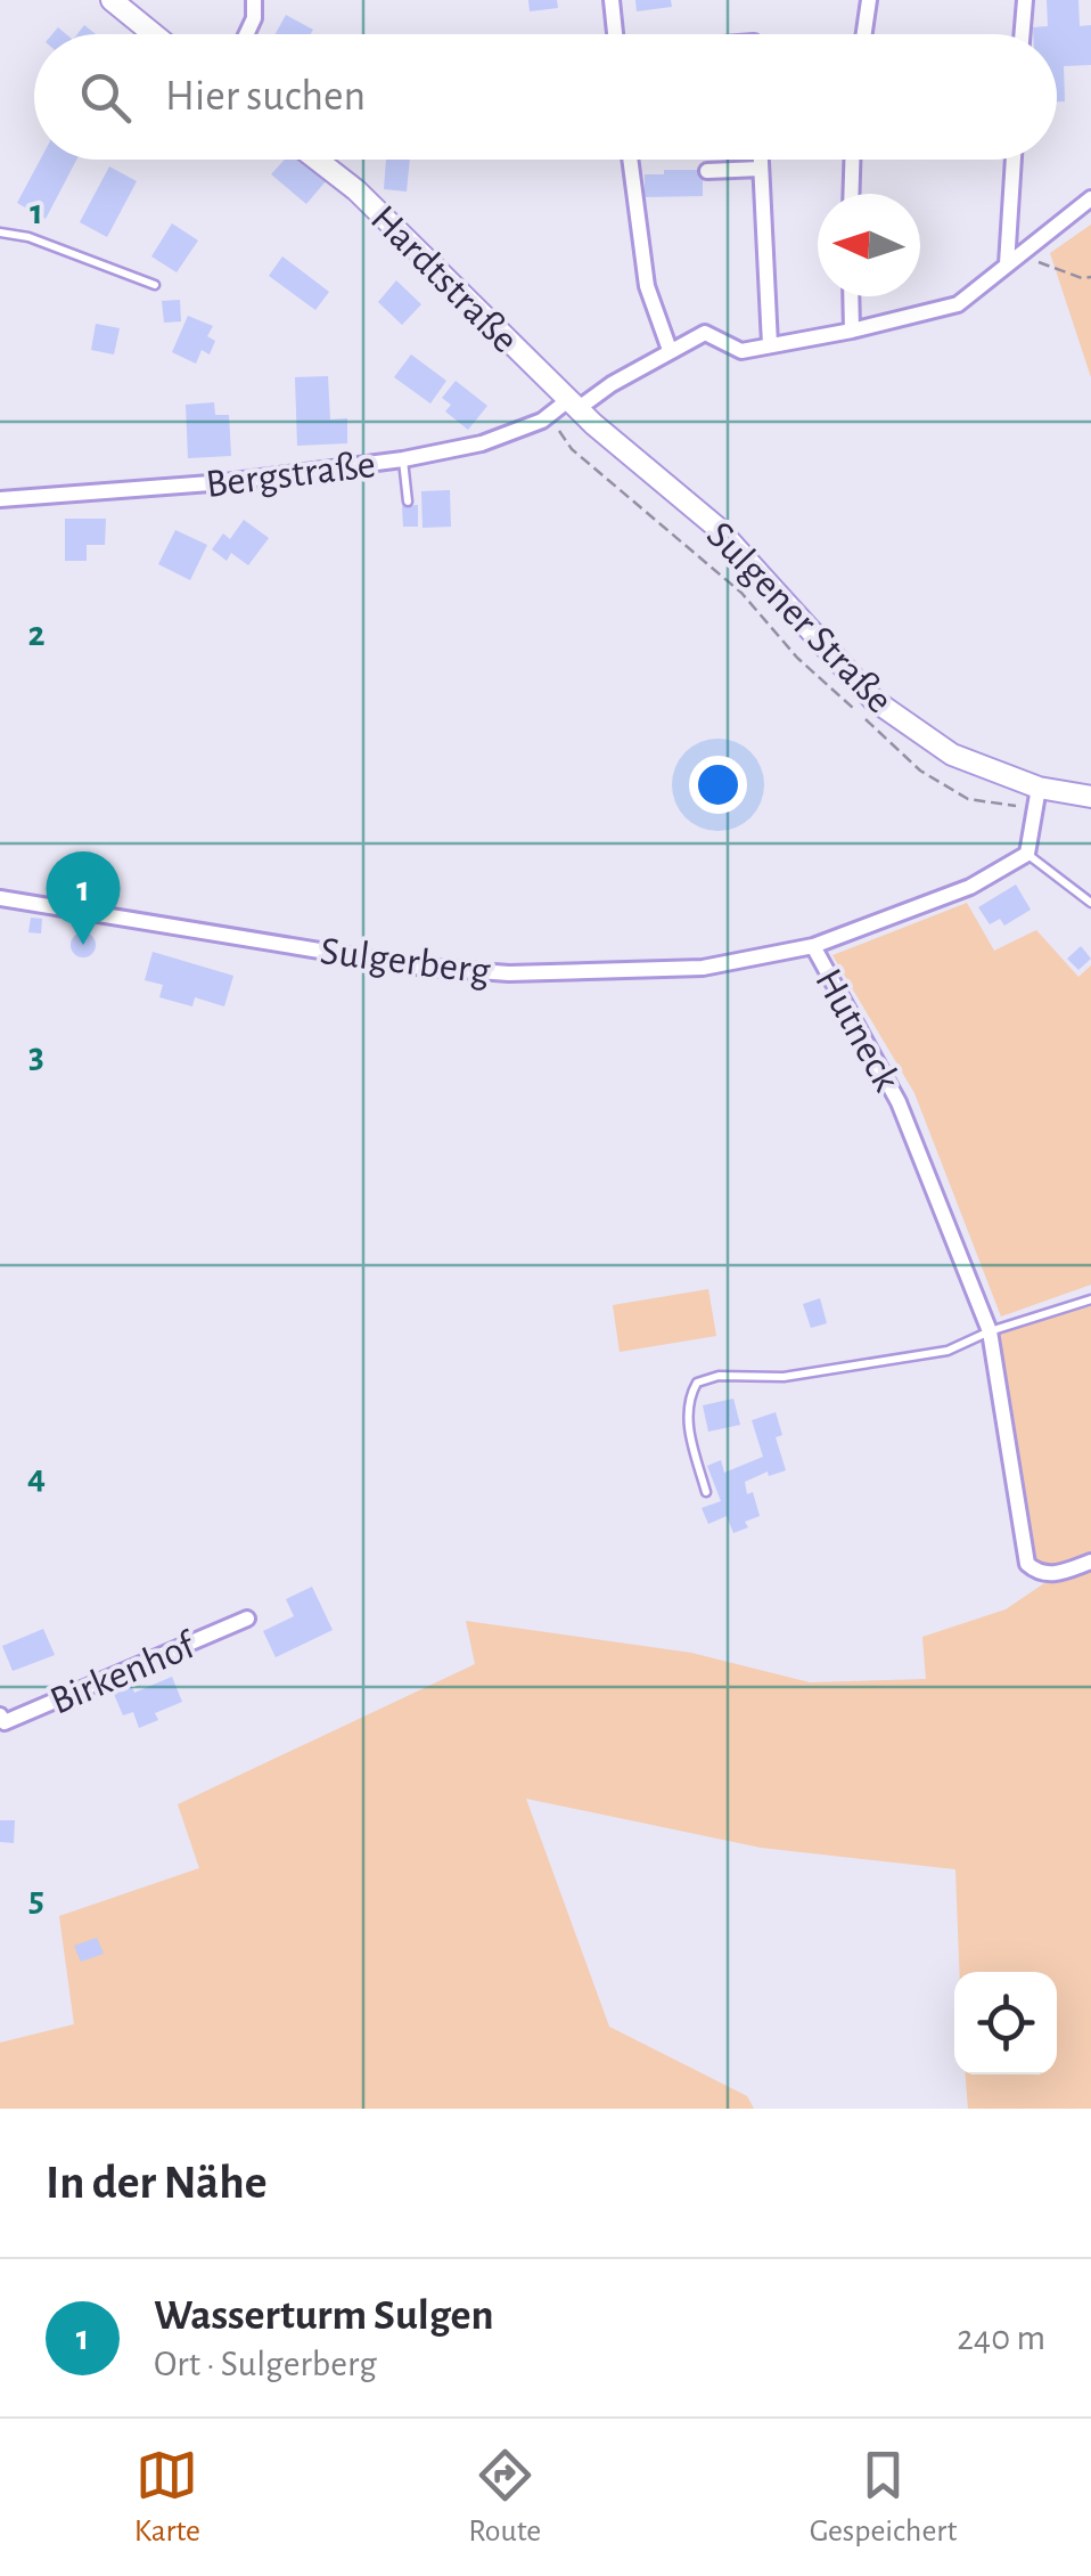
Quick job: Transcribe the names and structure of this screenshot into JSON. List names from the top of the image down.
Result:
{
  "streets": {
    "main road": ["Hardtstraße", "Sulgener Straße"],
    "street": [
      "Bergstraße",
      "Sulgerberg",
      "Hutneck",
      "Birkenhof"
    ]
  },
  "crossings": [
    ["Hardtstraße", "Bergstraße"],
    ["Hardtstraße", "Sulgener Straße"],
    ["Bergstraße", "Sulgener Straße"],
    ["Sulgerberg", "Hutneck"]
  ],
  "north": "left",
  "page": {
    "search": "Hier suchen",
    "pins": "1",
    "heading": "In der Nähe",
    "list": [
      {
        "mark": "1",
        "name": "Wasserturm Sulgen",
        "note": "Ort · Sulgerberg",
        "value": "240 m"
      }
    ],
    "nav": ["Karte", "Route", "Gespeichert"]
  },
  "grid": {
    "rows": [
      "1",
      "2",
      "3",
      "4",
      "5"
    ]
  }
}
